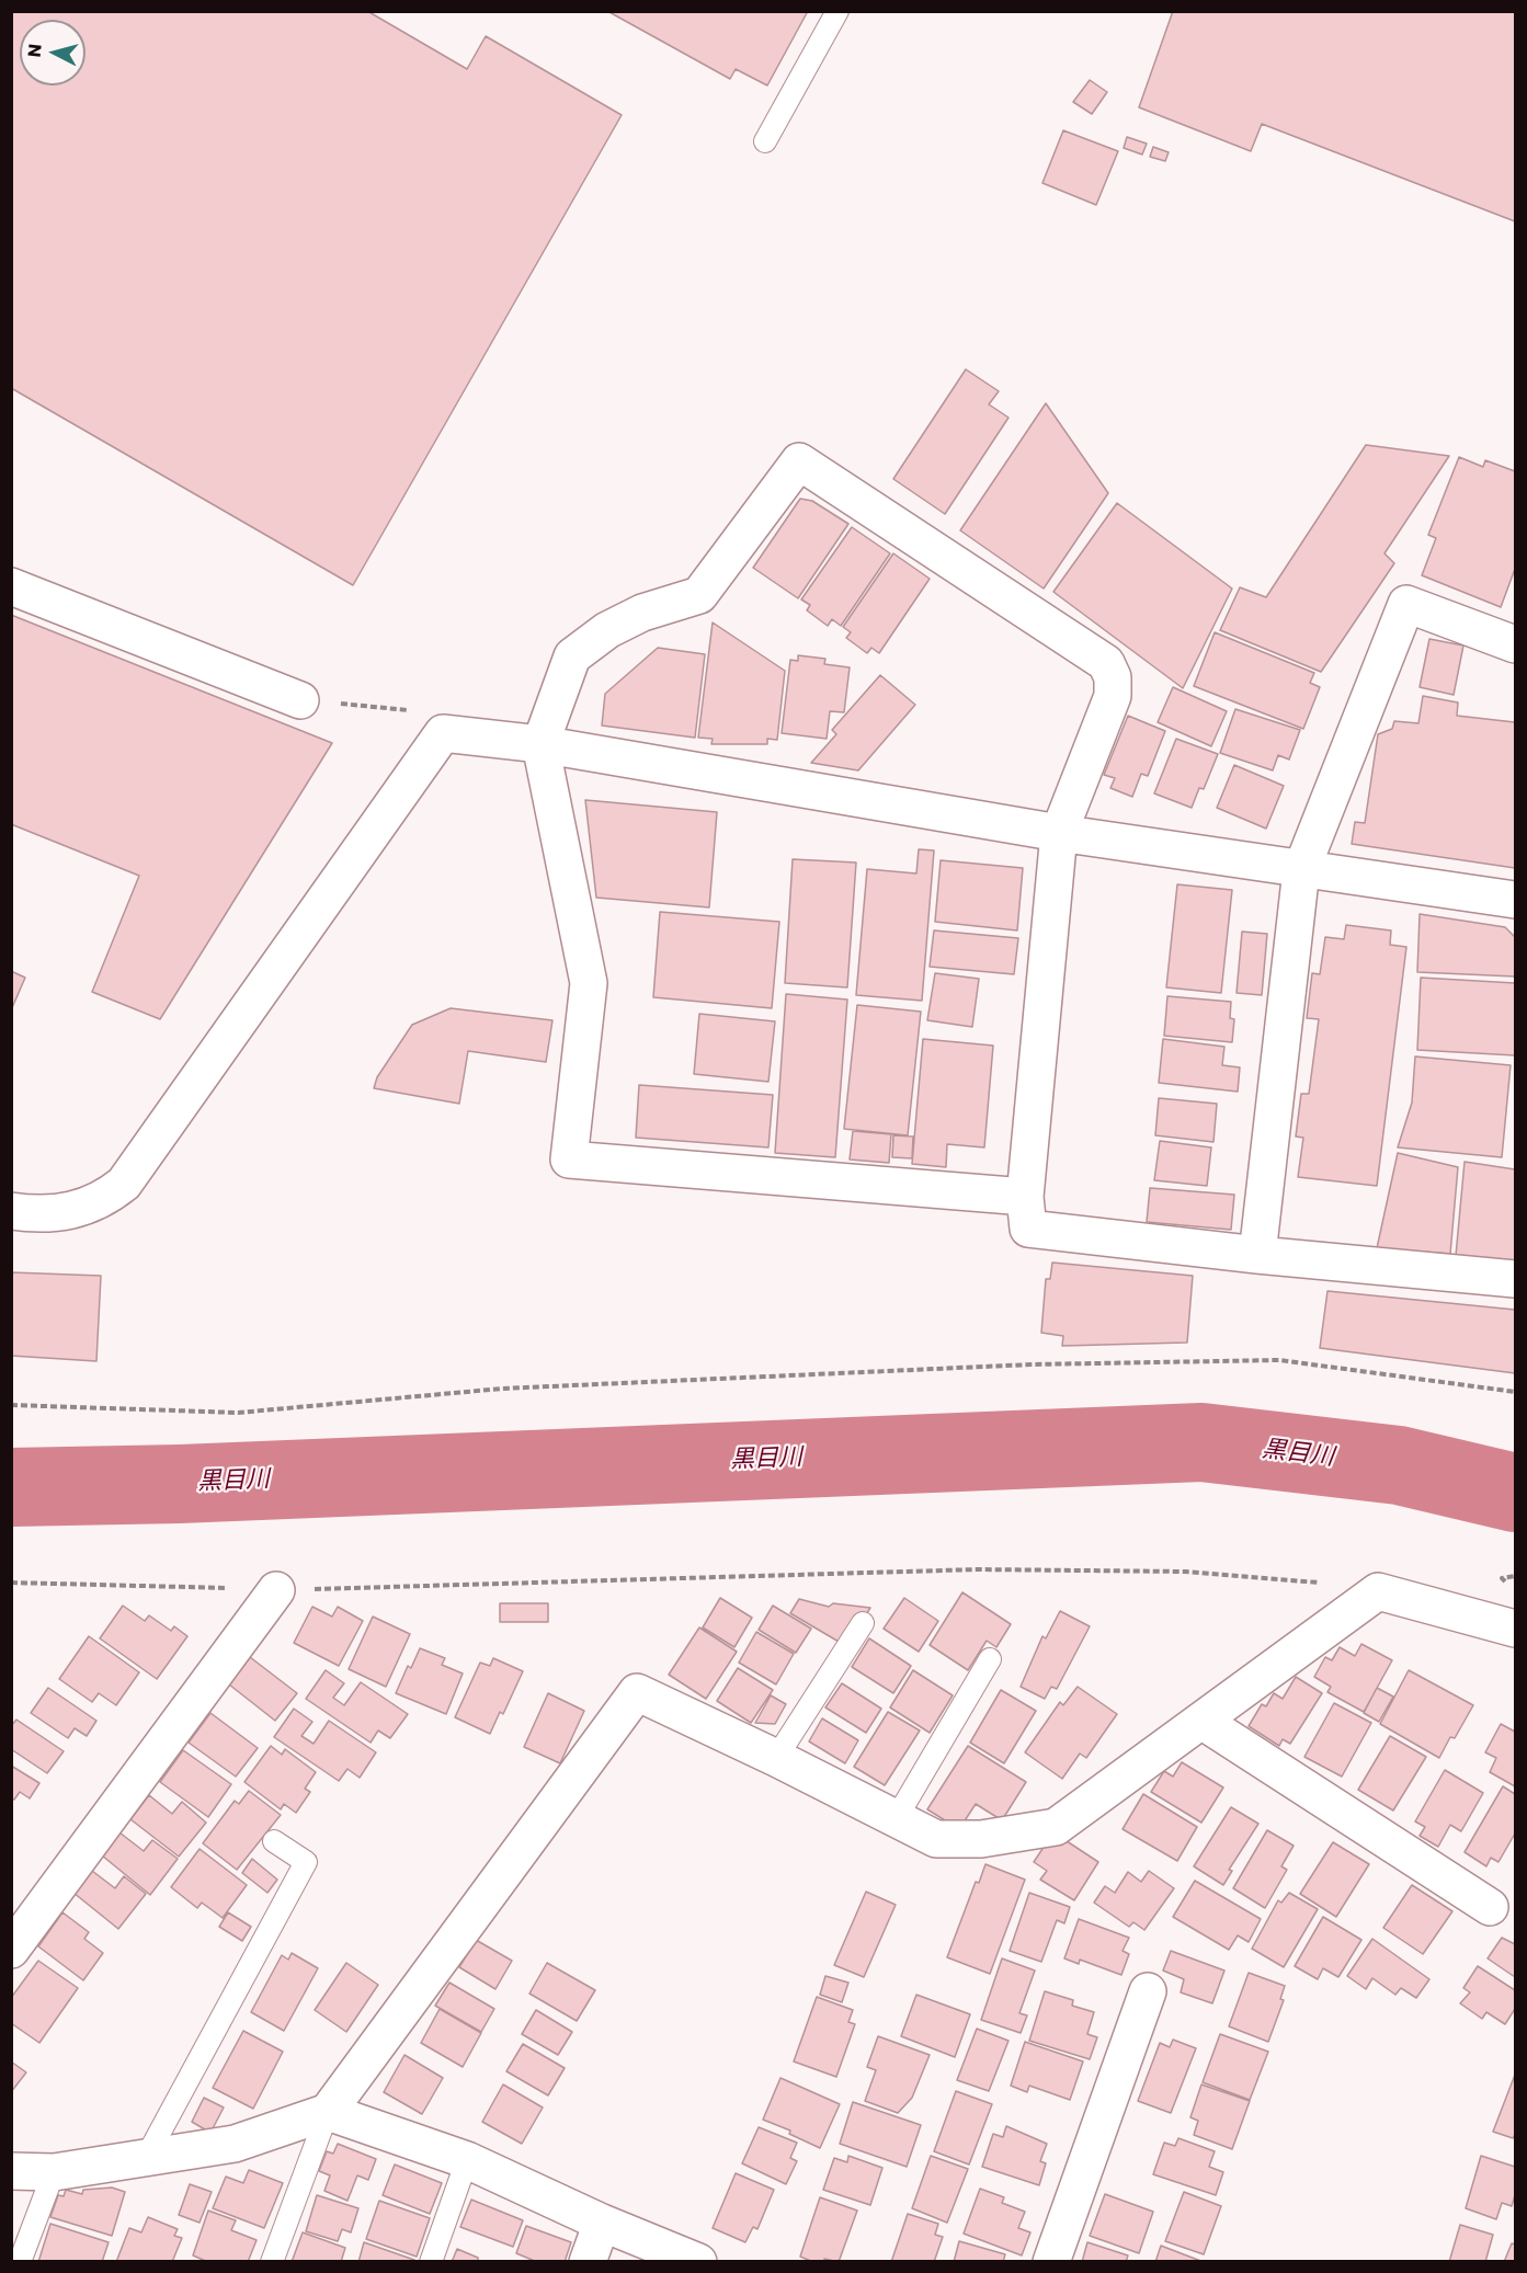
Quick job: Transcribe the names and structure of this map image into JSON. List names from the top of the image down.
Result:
{
  "water": ["黒目川"],
  "north": "left"
}
